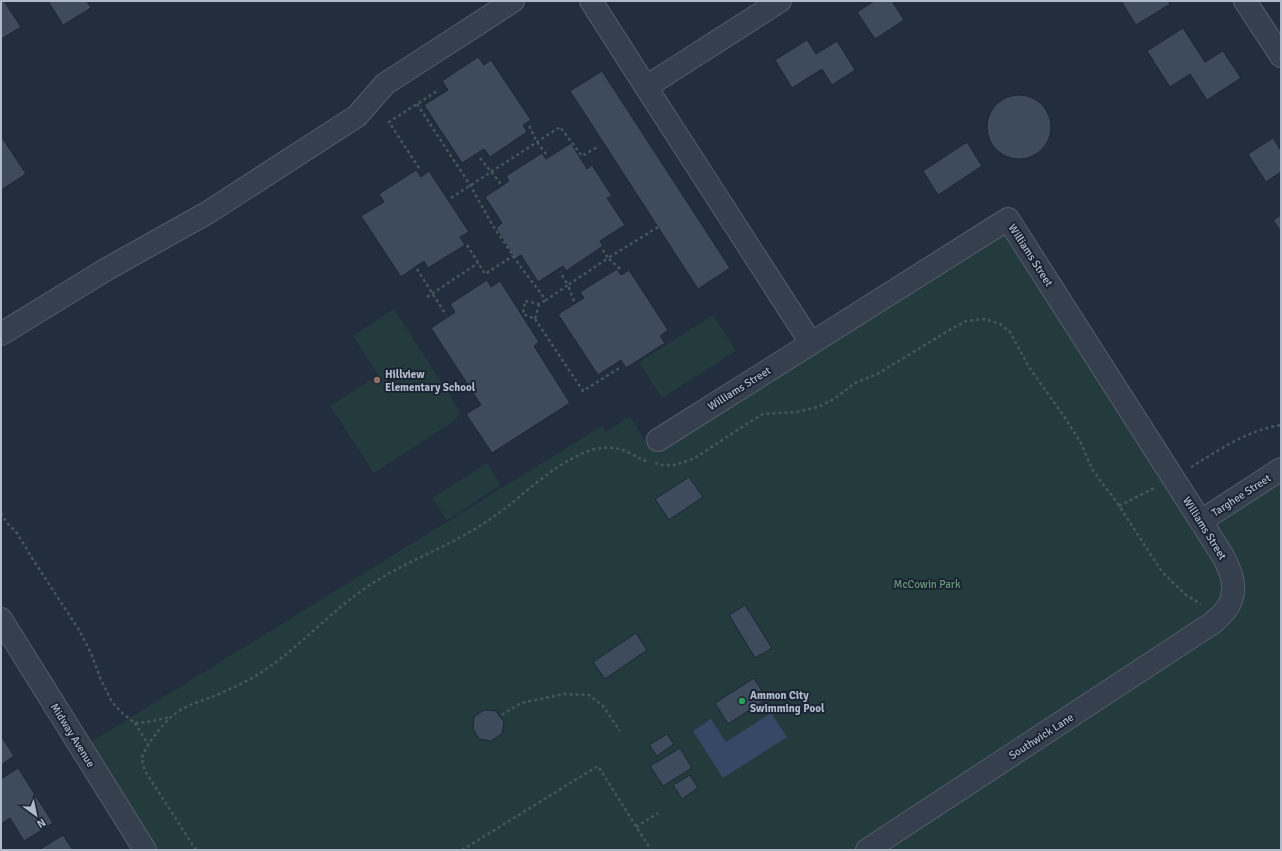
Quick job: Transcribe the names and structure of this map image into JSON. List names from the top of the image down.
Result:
{
  "streets": {
    "street": [
      "Williams Street",
      "Targhee Street",
      "Midway Avenue",
      "Southwick Lane"
    ]
  },
  "crossings": [
    ["Williams Street", "Targhee Street"],
    ["Williams Street", "Southwick Lane"]
  ],
  "parks": ["McCowin Park"],
  "places": ["Hillview Elementary School", "Ammon City Swimming Pool"],
  "north": "bottom right"
}
